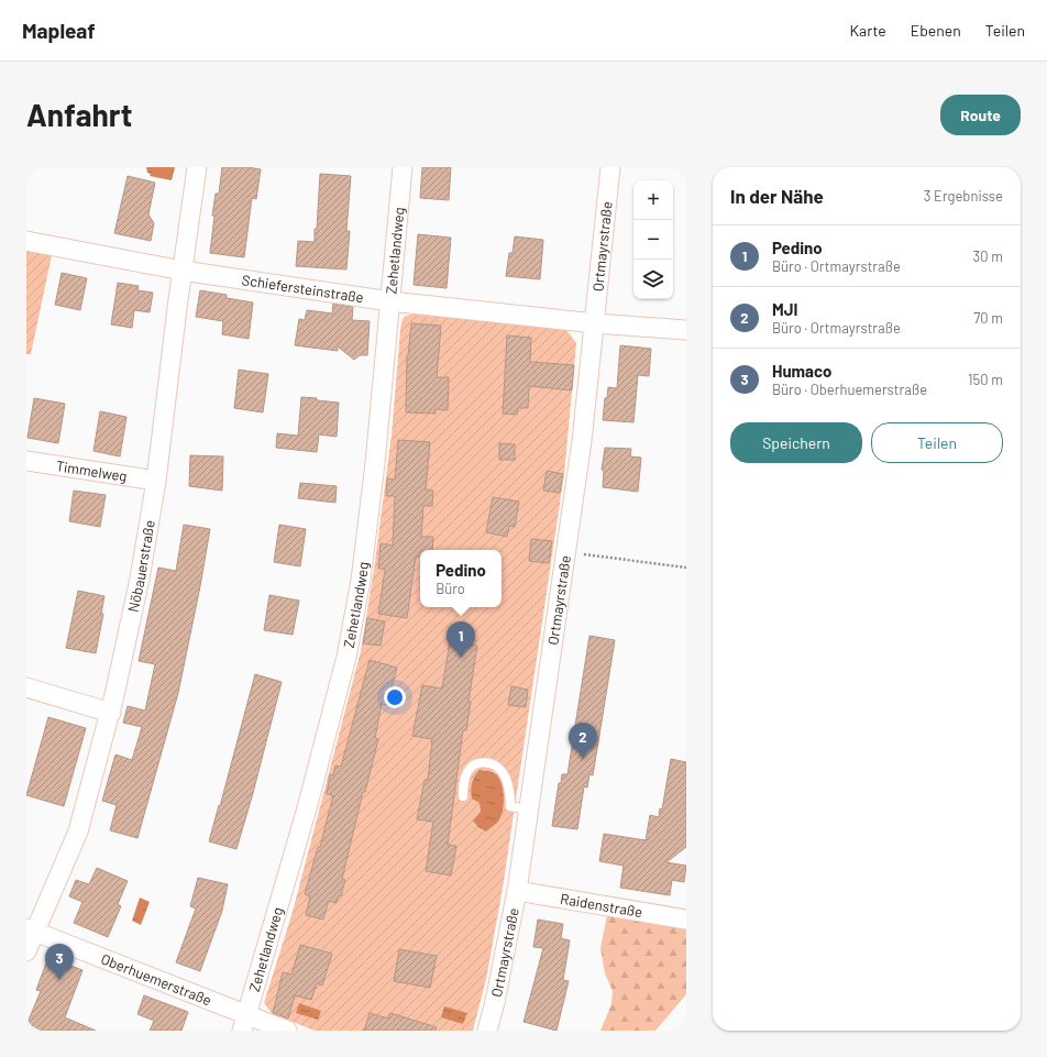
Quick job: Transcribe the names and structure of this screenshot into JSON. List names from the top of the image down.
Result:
{
  "streets": {
    "street": [
      "Ortmayrstraße",
      "Zehetlandweg",
      "Schiefersteinstraße",
      "Timmelweg",
      "Nöbauerstraße",
      "Raidenstraße",
      "Oberhuemerstraße"
    ]
  },
  "crossings": [
    ["Ortmayrstraße", "Schiefersteinstraße"],
    ["Ortmayrstraße", "Raidenstraße"],
    ["Zehetlandweg", "Schiefersteinstraße"],
    ["Zehetlandweg", "Oberhuemerstraße"],
    ["Schiefersteinstraße", "Nöbauerstraße"],
    ["Timmelweg", "Nöbauerstraße"],
    ["Nöbauerstraße", "Oberhuemerstraße"]
  ],
  "page": {
    "header": "Mapleaf",
    "nav": ["Karte", "Ebenen", "Teilen"],
    "buttons": [
      "Route",
      ["Speichern", "Teilen"]
    ],
    "title": "Anfahrt",
    "heading": ["In der Nähe", "3 Ergebnisse"],
    "map_buttons": ["+", "−"],
    "list": [
      {
        "mark": "1",
        "name": "Pedino",
        "note": "Büro · Ortmayrstraße",
        "value": "30 m"
      },
      {
        "mark": "2",
        "name": "MJI",
        "note": "Büro · Ortmayrstraße",
        "value": "70 m"
      },
      {
        "mark": "3",
        "name": "Humaco",
        "note": "Büro · Oberhuemerstraße",
        "value": "150 m"
      }
    ],
    "popup": ["Pedino", "Büro"],
    "pins": ["1", "2", "3"]
  }
}
